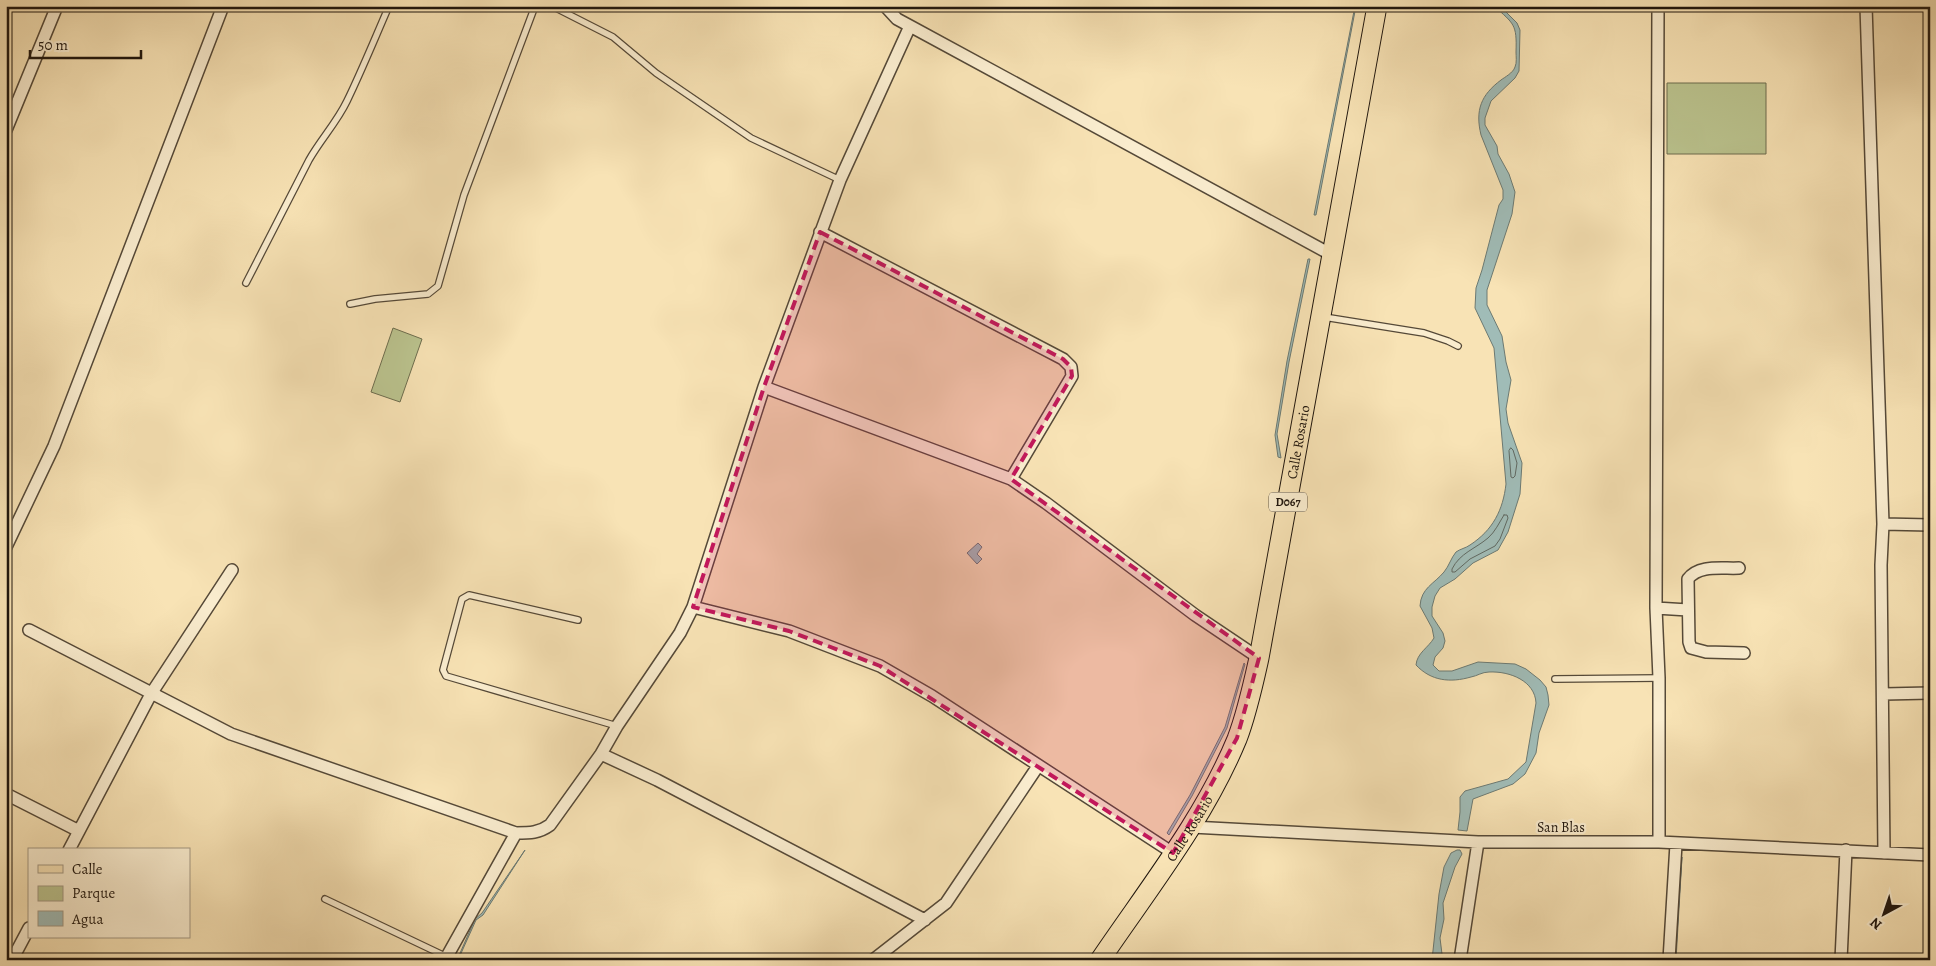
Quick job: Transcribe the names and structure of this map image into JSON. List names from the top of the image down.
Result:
{
  "streets": {
    "main road": ["Calle Rosario", "D067"],
    "street": ["San Blas"]
  },
  "crossings": [
    ["Calle Rosario", "San Blas"]
  ],
  "legend": ["Calle", "Parque", "Agua"],
  "scale_bar": "50 m",
  "north": "bottom left"
}
